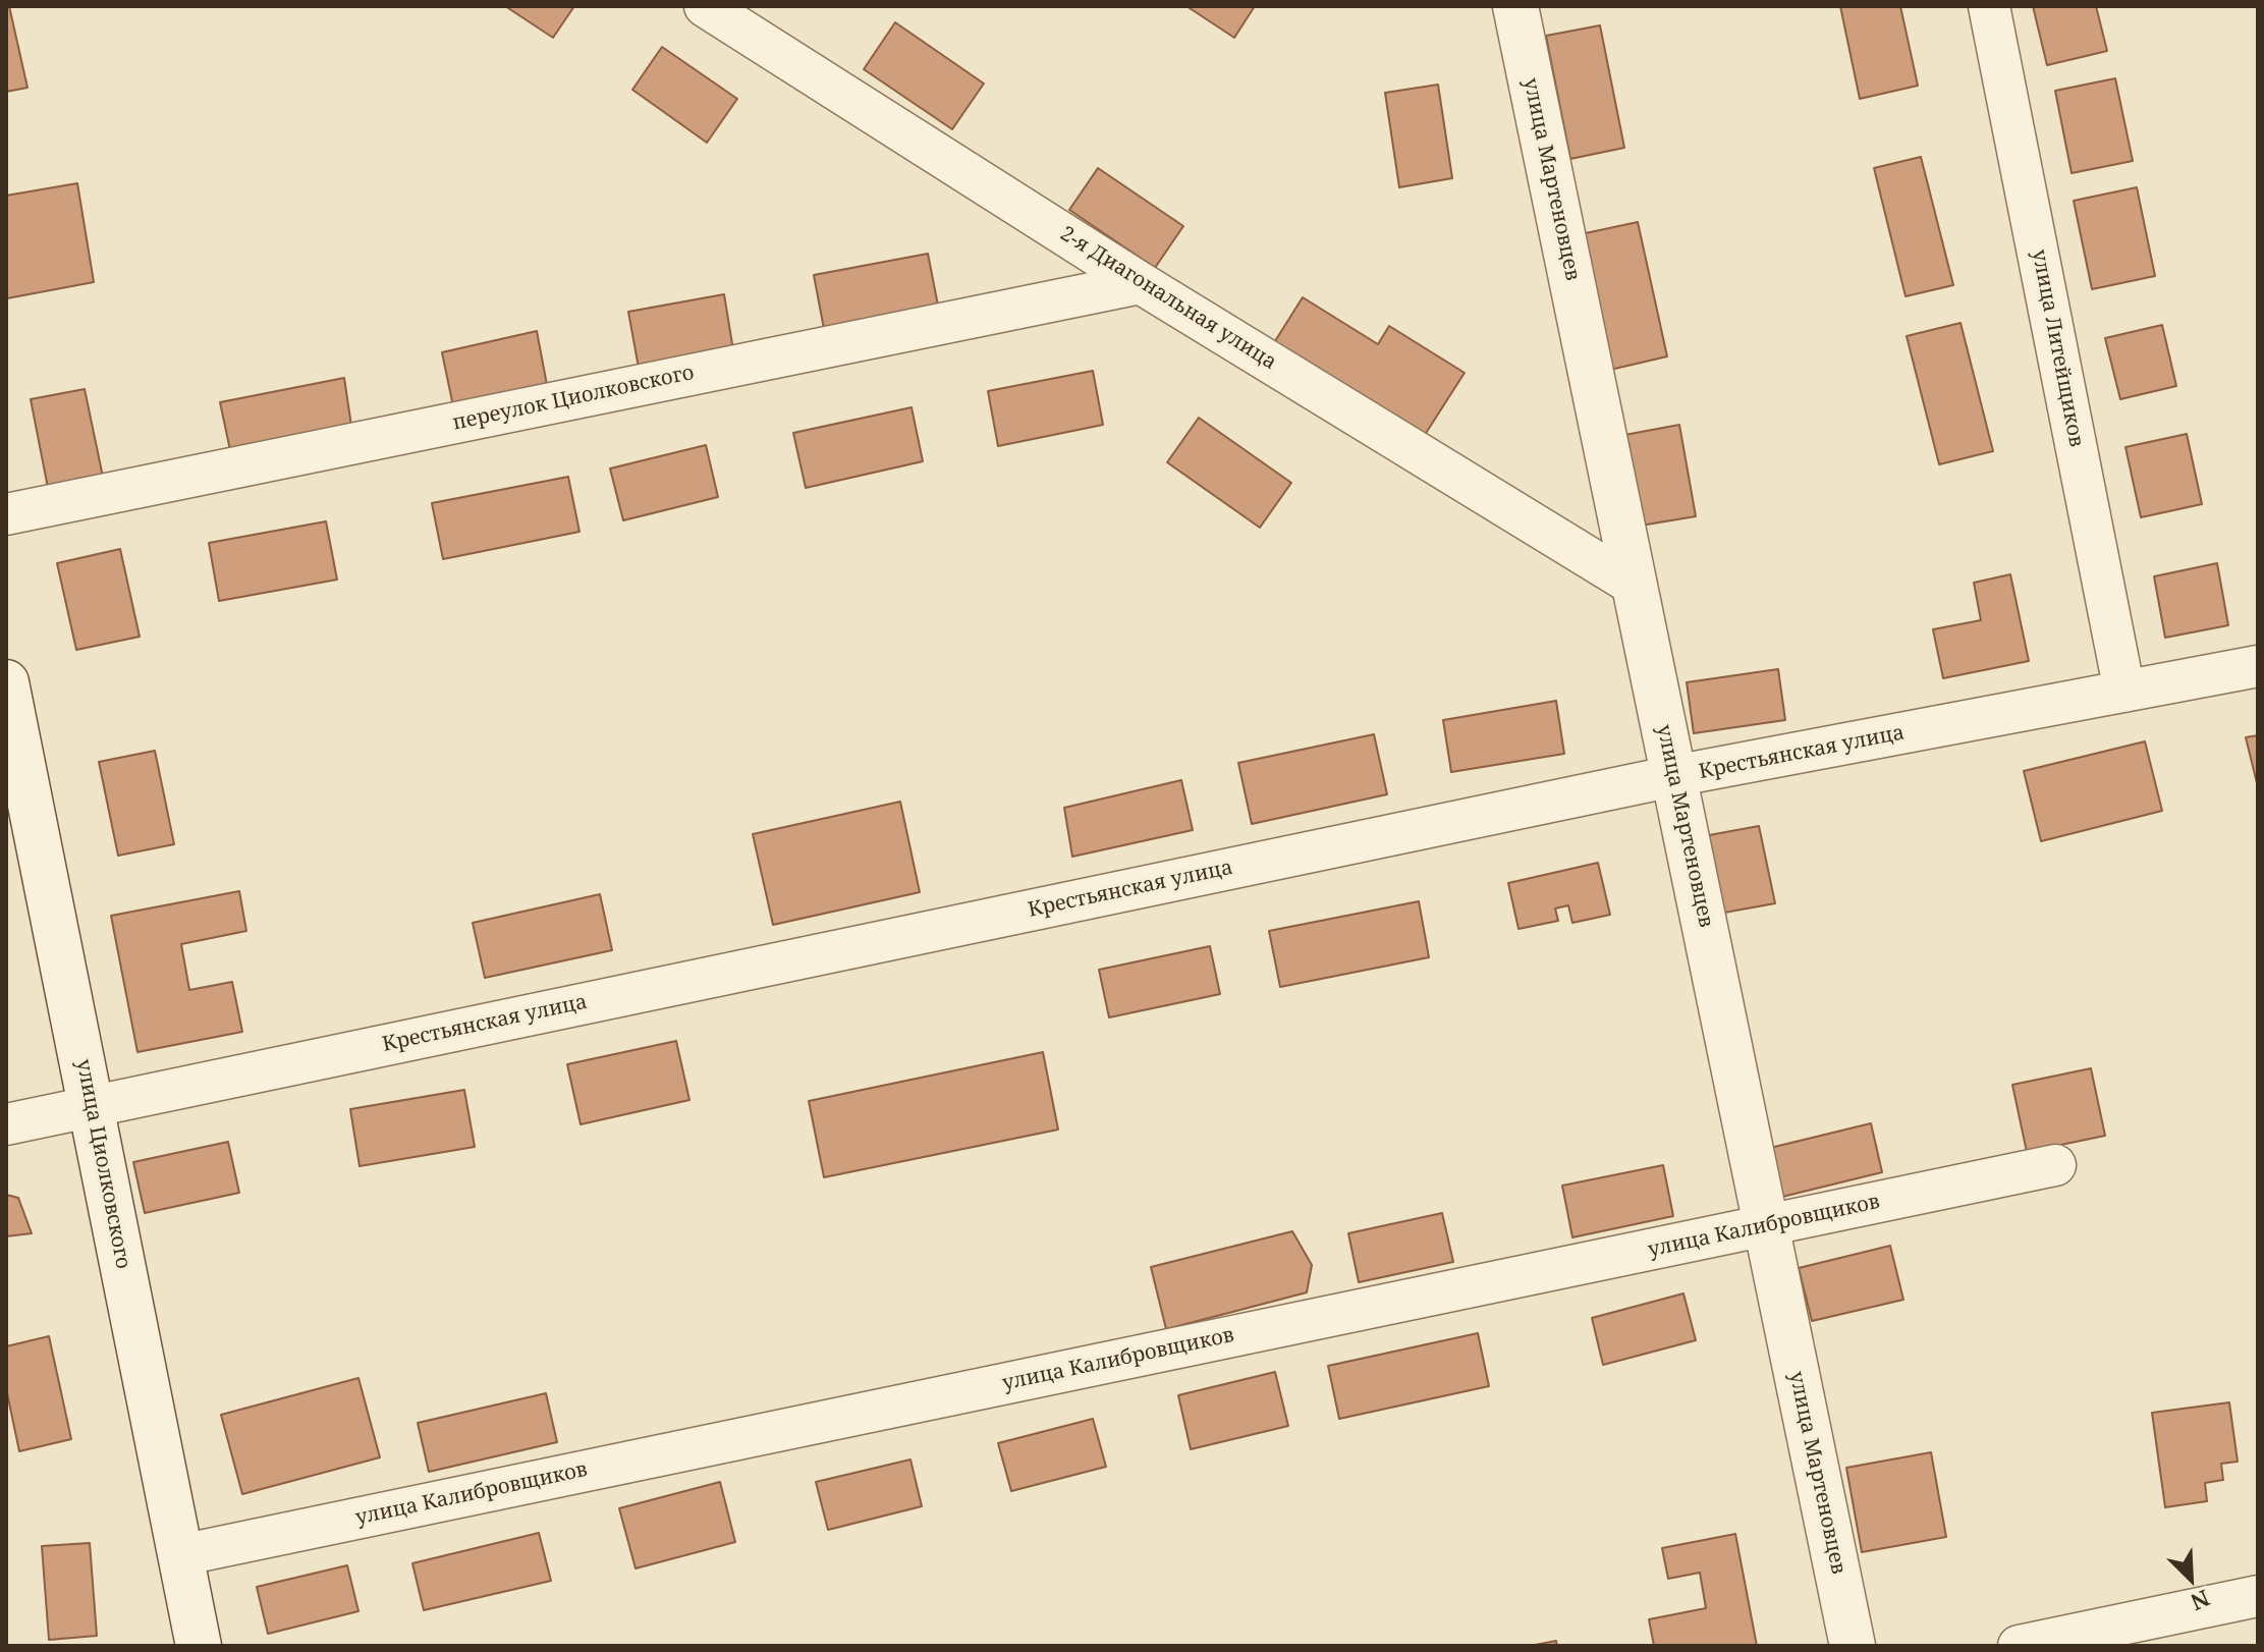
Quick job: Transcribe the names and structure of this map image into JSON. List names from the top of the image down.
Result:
{
  "streets": {
    "street": [
      "улица Мартеновцев",
      "2-я Диагональная улица",
      "улица Литейщиков",
      "переулок Циолковского",
      "Крестьянская улица",
      "улица Циолковского",
      "улица Калибровщиков"
    ]
  },
  "crossings": [
    ["улица Мартеновцев", "2-я Диагональная улица"],
    ["улица Мартеновцев", "Крестьянская улица"],
    ["улица Мартеновцев", "улица Калибровщиков"],
    ["2-я Диагональная улица", "переулок Циолковского"],
    ["улица Литейщиков", "Крестьянская улица"],
    ["Крестьянская улица", "улица Циолковского"],
    ["улица Циолковского", "улица Калибровщиков"]
  ],
  "north": "bottom right"
}
